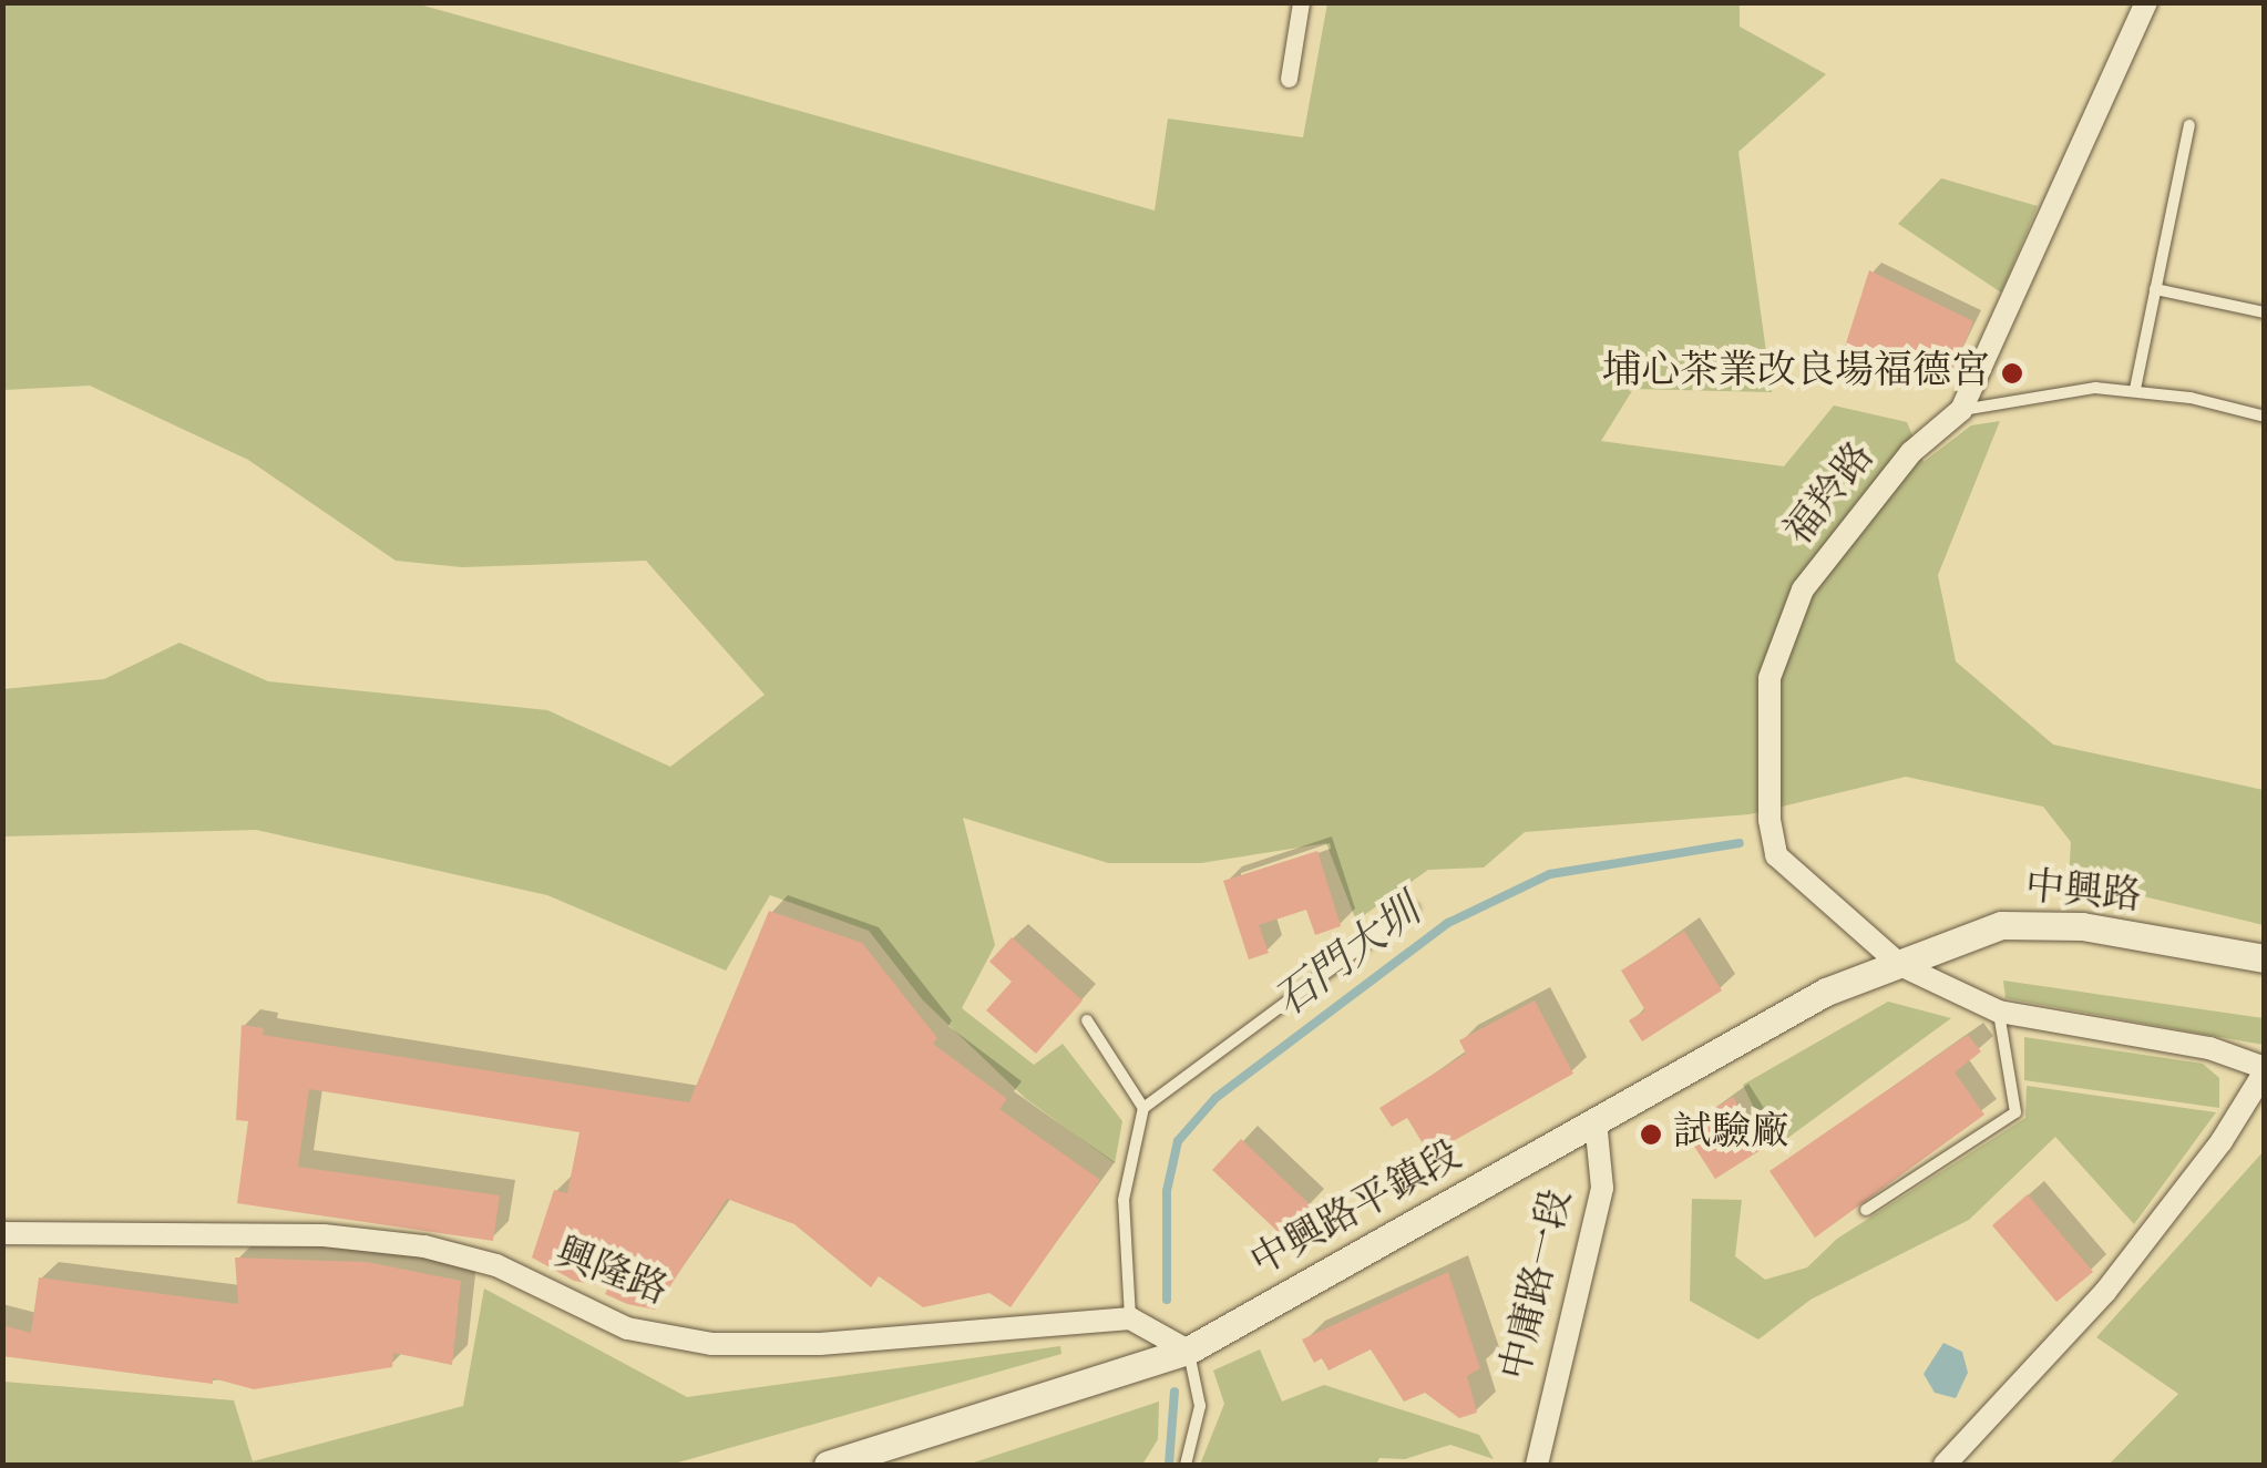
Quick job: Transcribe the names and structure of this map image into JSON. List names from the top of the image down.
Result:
{
  "streets": {
    "street": [
      "福羚路",
      "中興路",
      "中興路平鎮段",
      "興隆路",
      "中庸路一段"
    ]
  },
  "crossings": [
    ["福羚路", "中興路"],
    ["福羚路", "中興路平鎮段"],
    ["中興路", "中興路平鎮段"],
    ["中興路平鎮段", "中庸路一段"]
  ],
  "water": ["石門大圳"],
  "places": ["埔心茶業改良場福德宮", "試驗廠"]
}
